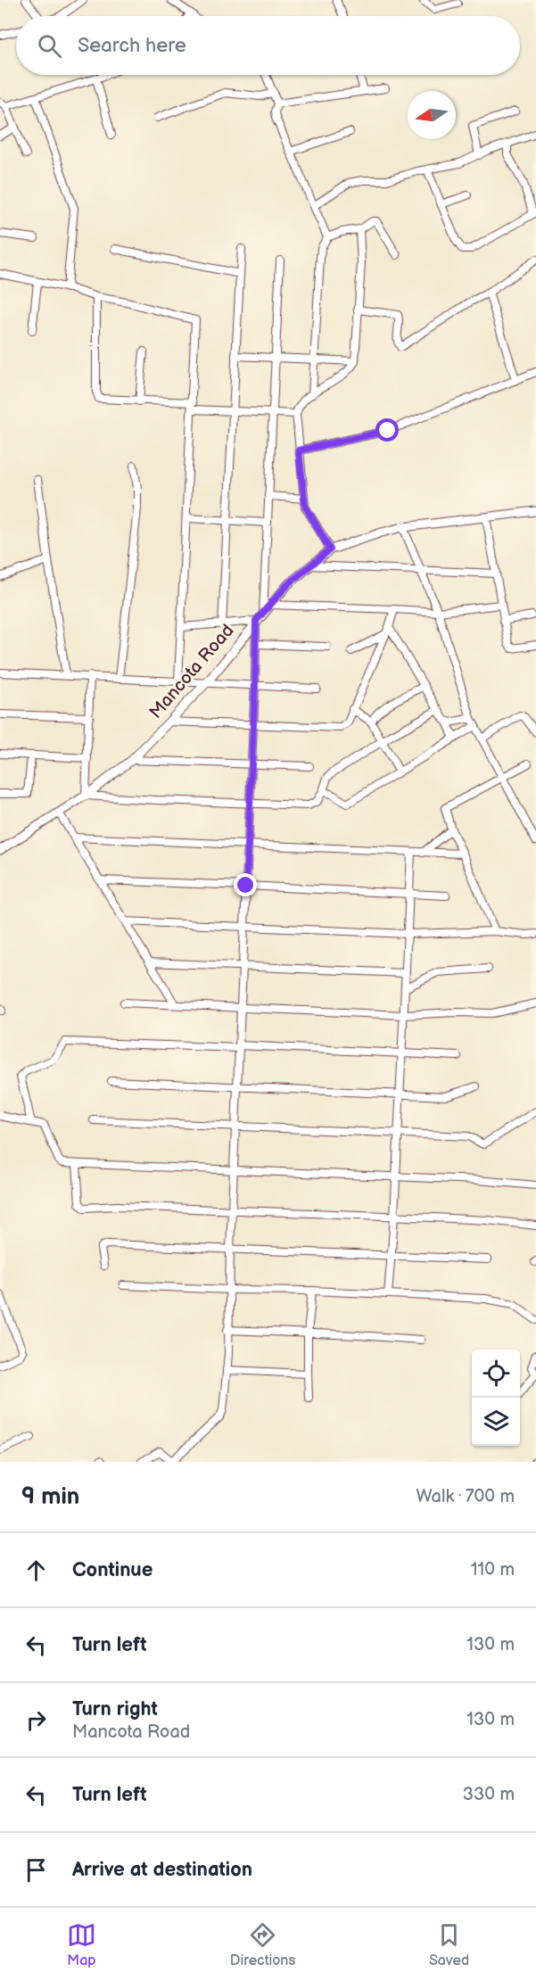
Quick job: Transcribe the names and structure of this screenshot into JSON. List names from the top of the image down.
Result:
{
  "streets": {
    "main road": ["Mancota Road"]
  },
  "north": "left",
  "page": {
    "search": "Search here",
    "heading": ["9 min", "Walk · 700 m"],
    "list": [
      ["Continue", "110 m"],
      ["Turn left", "130 m"],
      ["Turn right", "Mancota Road", "130 m"],
      ["Turn left", "330 m"],
      "Arrive at destination"
    ],
    "nav": ["Map", "Directions", "Saved"]
  }
}
